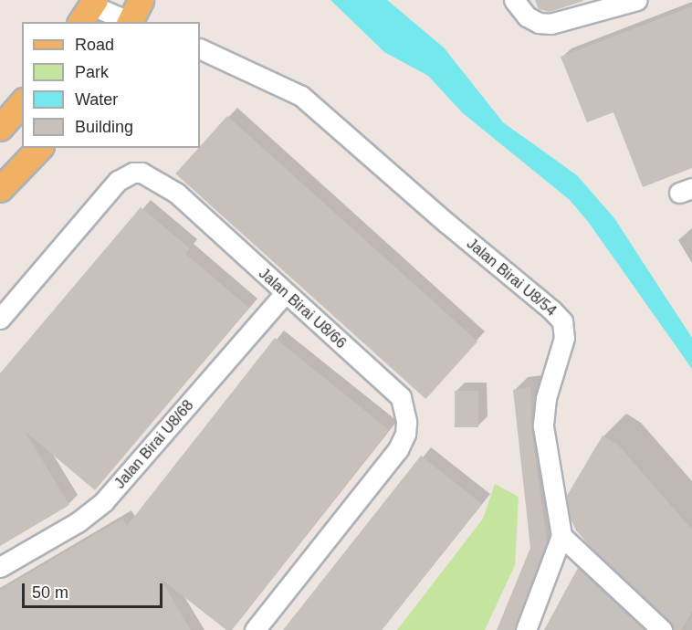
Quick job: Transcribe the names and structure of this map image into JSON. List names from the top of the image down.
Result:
{
  "streets": {
    "street": ["Jalan Birai U8/54", "Jalan Birai U8/66", "Jalan Birai U8/68"]
  },
  "crossings": [
    ["Jalan Birai U8/66", "Jalan Birai U8/68"]
  ],
  "legend": [
    "Road",
    "Park",
    "Water",
    "Building"
  ],
  "scale_bar": "50 m"
}
